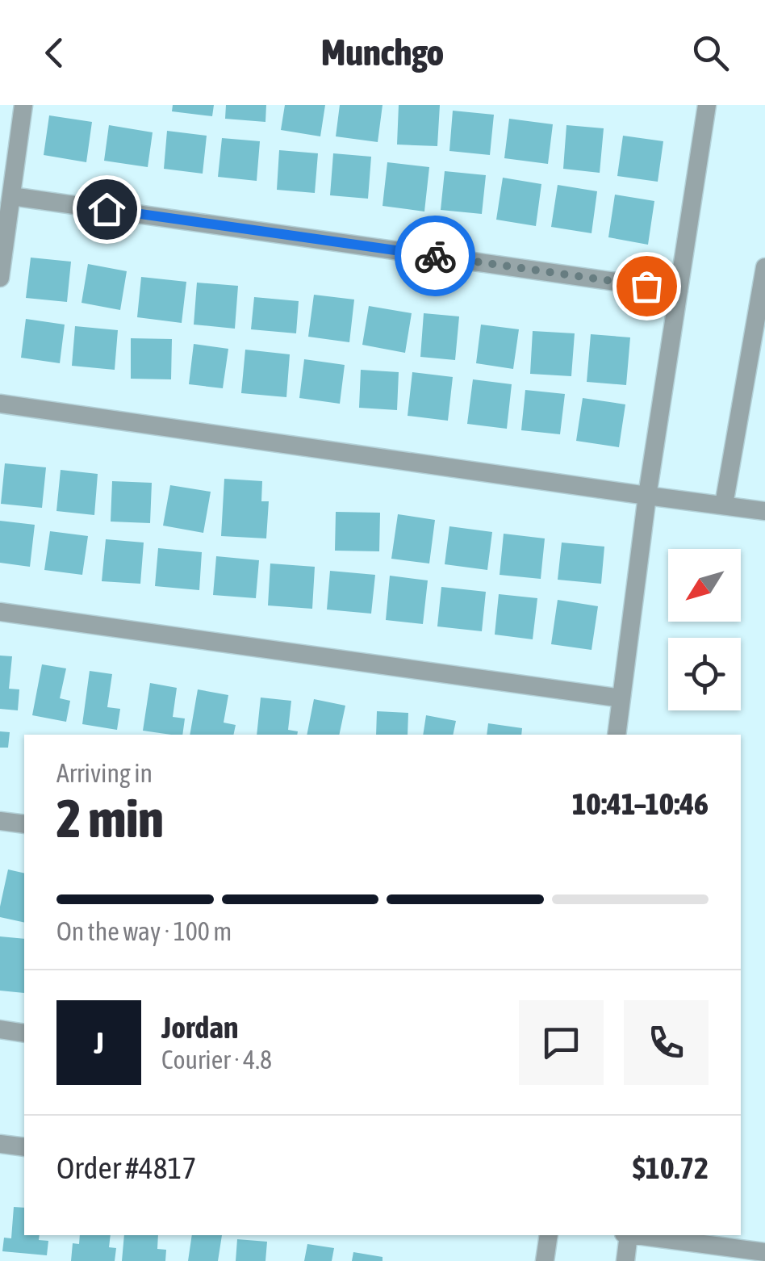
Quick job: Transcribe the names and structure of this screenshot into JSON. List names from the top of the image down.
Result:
{
  "north": "bottom left",
  "page": {
    "header": "Munchgo",
    "heading": ["2 min", "Arriving in", "10:41–10:46"],
    "panel": [
      "Jordan",
      "Courier · 4.8",
      "Order #4817",
      "$10.72"
    ],
    "bar": "On the way · 100 m",
    "round": "J"
  }
}
